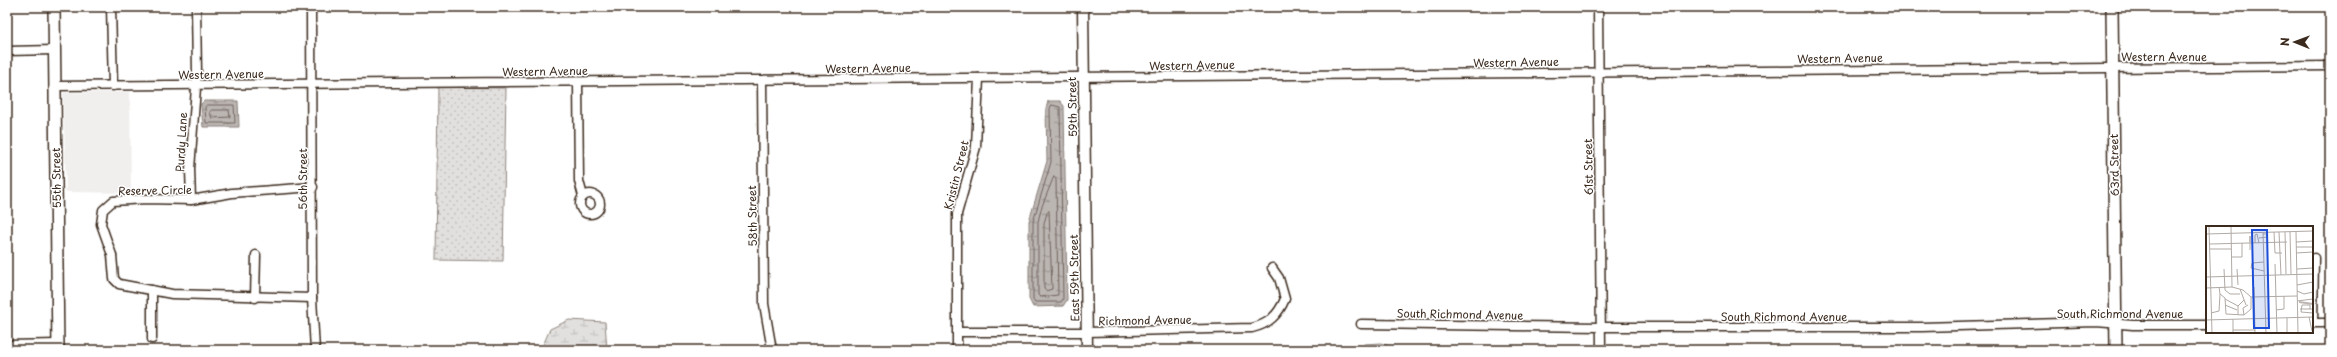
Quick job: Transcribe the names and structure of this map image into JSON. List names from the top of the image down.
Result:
{
  "streets": {
    "main road": ["63rd Street", "55th Street"],
    "street": [
      "Western Avenue",
      "59th Street",
      "Purdy Lane",
      "61st Street",
      "Kristin Street",
      "56th Street",
      "Reserve Circle",
      "58th Street",
      "East 59th Street",
      "South Richmond Avenue",
      "Richmond Avenue"
    ]
  },
  "crossings": [
    ["Western Avenue", "59th Street"],
    ["Western Avenue", "Purdy Lane"],
    ["Western Avenue", "63rd Street"],
    ["Western Avenue", "61st Street"],
    ["Western Avenue", "Kristin Street"],
    ["Western Avenue", "55th Street"],
    ["Western Avenue", "56th Street"],
    ["Western Avenue", "58th Street"],
    ["59th Street", "East 59th Street"],
    ["Purdy Lane", "Reserve Circle"],
    ["63rd Street", "South Richmond Avenue"],
    ["61st Street", "South Richmond Avenue"],
    ["Kristin Street", "Richmond Avenue"],
    ["56th Street", "Reserve Circle"],
    ["East 59th Street", "Richmond Avenue"]
  ],
  "north": "left"
}
